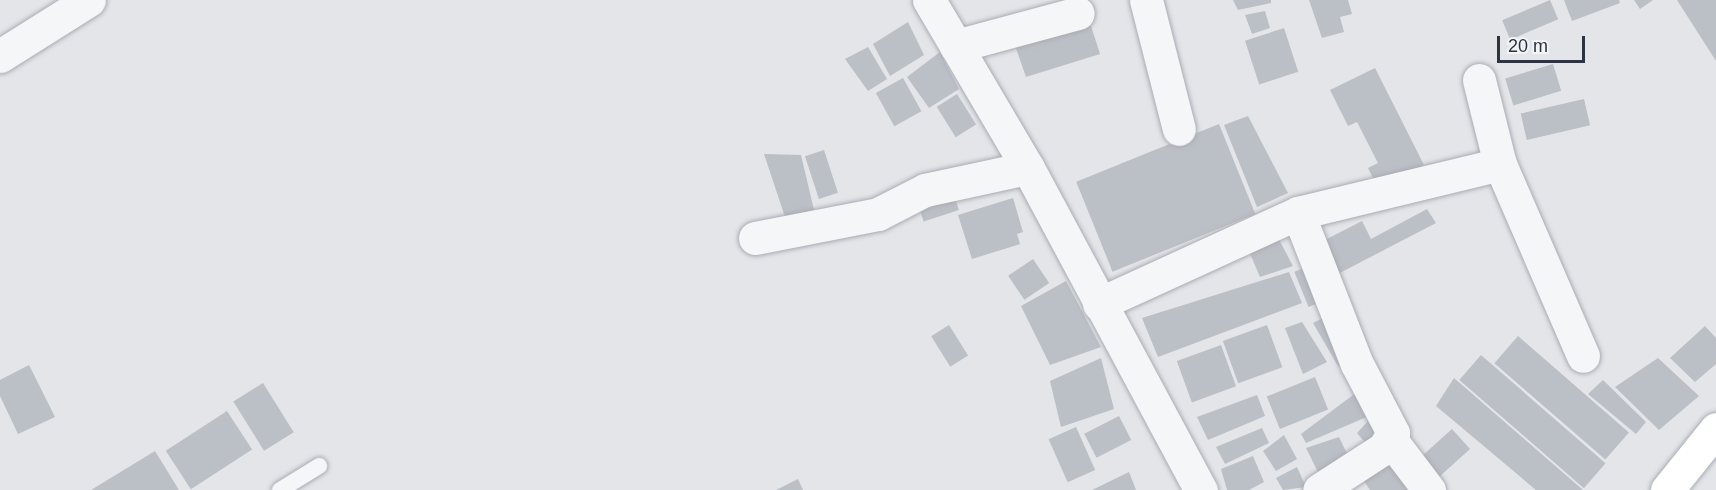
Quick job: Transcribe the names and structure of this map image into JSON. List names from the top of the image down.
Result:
{
  "scale_bar": "20 m"
}
